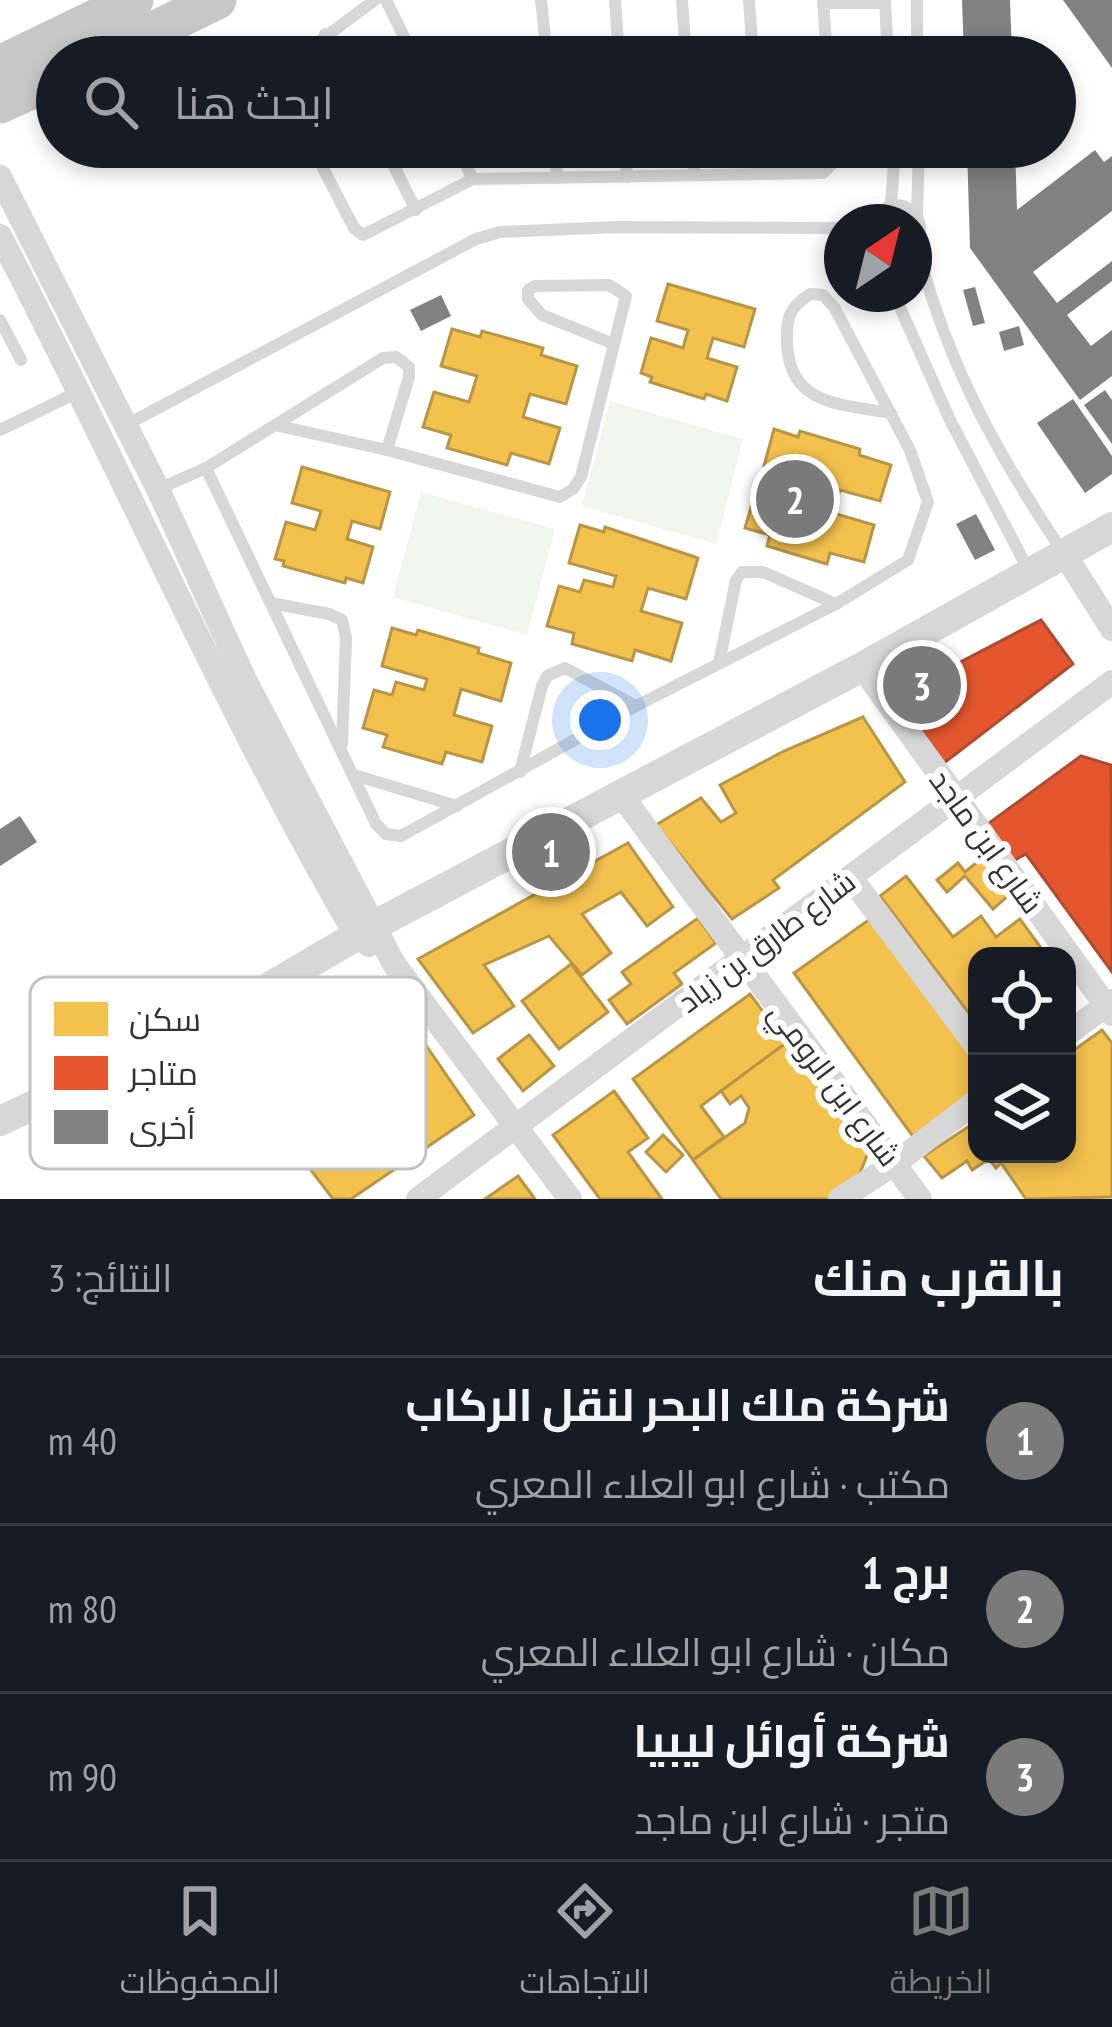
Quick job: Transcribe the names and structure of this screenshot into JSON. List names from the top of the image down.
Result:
{
  "streets": {
    "street": ["شارع ابن ماجد", "شارع طارق بن زياد", "شارع ابن الرومي"]
  },
  "crossings": [
    ["شارع ابن ماجد", "شارع طارق بن زياد"],
    ["شارع طارق بن زياد", "شارع ابن الرومي"]
  ],
  "legend": ["سكن", "متاجر", "أخرى"],
  "north": "top right",
  "page": {
    "search": "ابحث هنا",
    "pins": ["2", "3", "1"],
    "heading": ["بالقرب منك", "النتائج: 3"],
    "list": [
      {
        "mark": "1",
        "name": "شركة ملك البحر لنقل الركاب",
        "note": "مكتب · شارع ابو العلاء المعري",
        "value": "40 m"
      },
      {
        "mark": "2",
        "name": "برج 1",
        "note": "مكان · شارع ابو العلاء المعري",
        "value": "80 m"
      },
      {
        "mark": "3",
        "name": "شركة أوائل ليبيا",
        "note": "متجر · شارع ابن ماجد",
        "value": "90 m"
      }
    ],
    "nav": ["الخريطة", "الاتجاهات", "المحفوظات"]
  }
}
